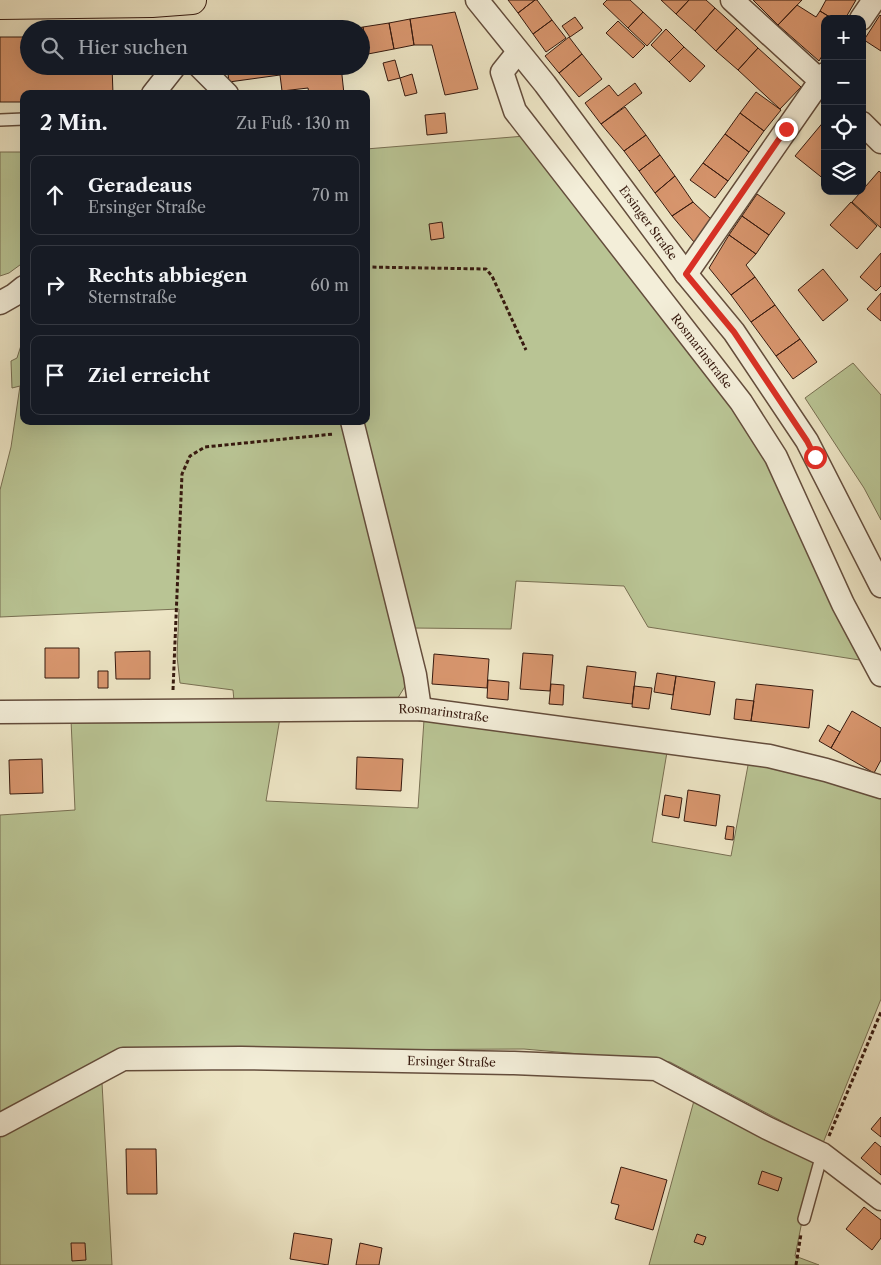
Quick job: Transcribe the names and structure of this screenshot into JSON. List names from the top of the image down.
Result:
{
  "streets": {
    "street": ["Ersinger Straße", "Rosmarinstraße"]
  },
  "crossings": [
    ["Ersinger Straße", "Rosmarinstraße"]
  ],
  "page": {
    "map_buttons": ["+", "−"],
    "search": "Hier suchen",
    "heading": ["2 Min.", "Zu Fuß · 130 m"],
    "list": [
      ["Geradeaus", "Ersinger Straße", "70 m"],
      ["Rechts abbiegen", "Sternstraße", "60 m"],
      "Ziel erreicht"
    ]
  }
}
